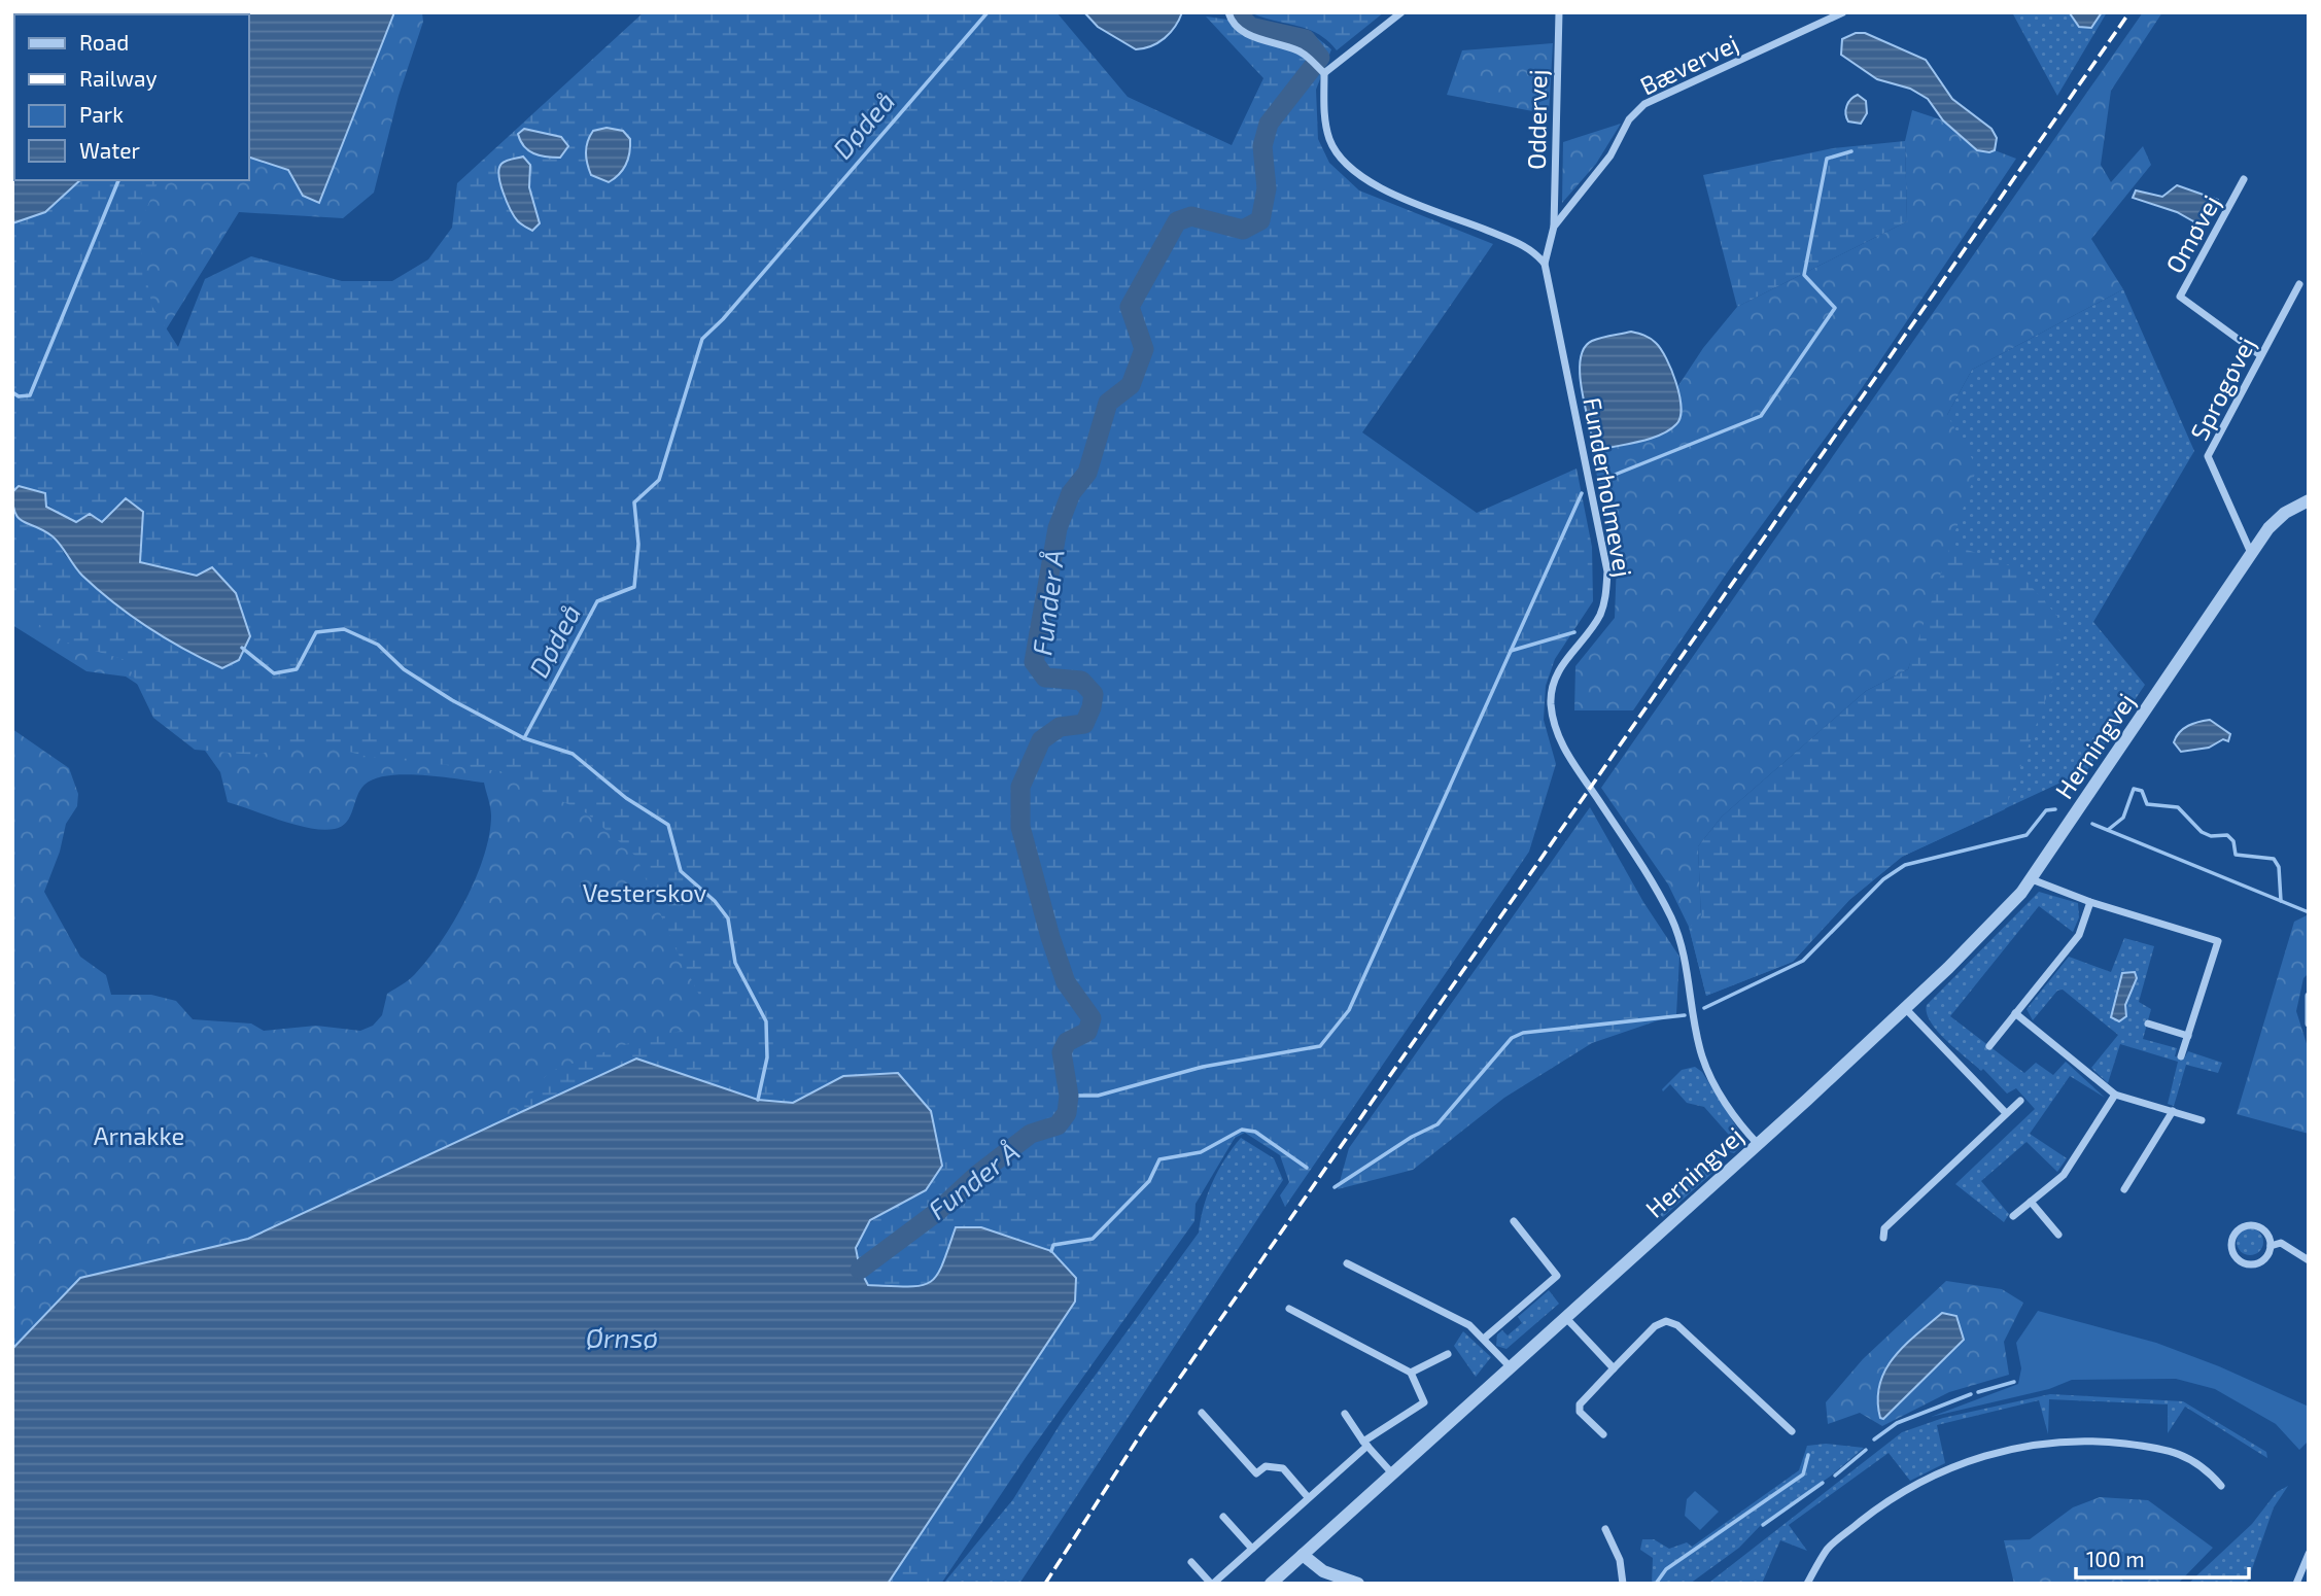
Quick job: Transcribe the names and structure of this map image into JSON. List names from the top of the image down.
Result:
{
  "streets": {
    "street": [
      "Bævervej",
      "Oddervej",
      "Omøvej",
      "Sprogøvej",
      "Funderholmevej",
      "Herningvej"
    ]
  },
  "crossings": [
    ["Bævervej", "Oddervej"],
    ["Bævervej", "Funderholmevej"],
    ["Omøvej", "Sprogøvej"],
    ["Sprogøvej", "Herningvej"],
    ["Funderholmevej", "Herningvej"]
  ],
  "water": ["Dødeå", "Funder Å", "Ørnsø"],
  "parks": ["Vesterskov", "Arnakke"],
  "legend": [
    "Road",
    "Railway",
    "Park",
    "Water"
  ],
  "scale_bar": "100 m"
}
